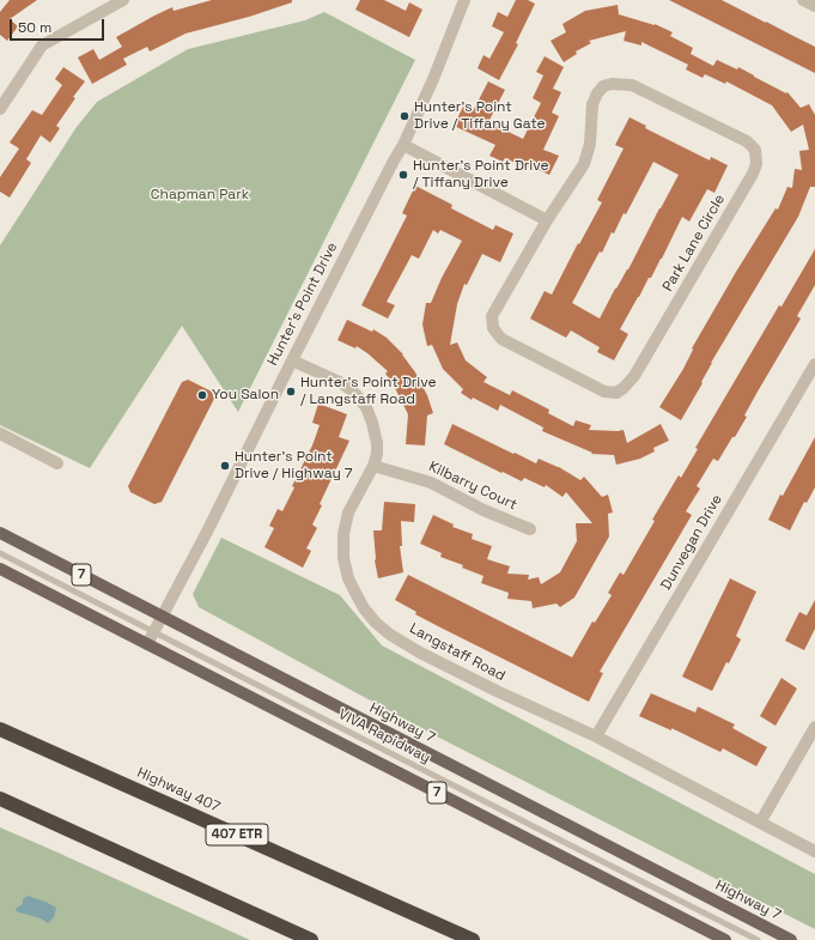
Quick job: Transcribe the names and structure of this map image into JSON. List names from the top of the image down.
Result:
{
  "streets": {
    "highway": ["Highway 407", "407 ETR"],
    "main road": ["7", "Highway 7"],
    "street": [
      "Park Lane Circle",
      "Hunter's Point Drive",
      "Kilbarry Court",
      "Dunvegan Drive",
      "Langstaff Road"
    ],
    "lane": ["VIVA Rapidway"]
  },
  "crossings": [
    ["Hunter's Point Drive", "7"],
    ["Hunter's Point Drive", "Langstaff Road"],
    ["Hunter's Point Drive", "Highway 7"],
    ["Hunter's Point Drive", "VIVA Rapidway"],
    ["Kilbarry Court", "Langstaff Road"],
    ["Dunvegan Drive", "Langstaff Road"]
  ],
  "parks": ["Chapman Park"],
  "places": [
    "Hunter's Point Drive / Tiffany Gate",
    "Hunter's Point Drive / Tiffany Drive",
    "Hunter's Point Drive / Langstaff Road",
    "You Salon",
    "Hunter's Point Drive / Highway 7"
  ],
  "scale_bar": "50 m"
}
